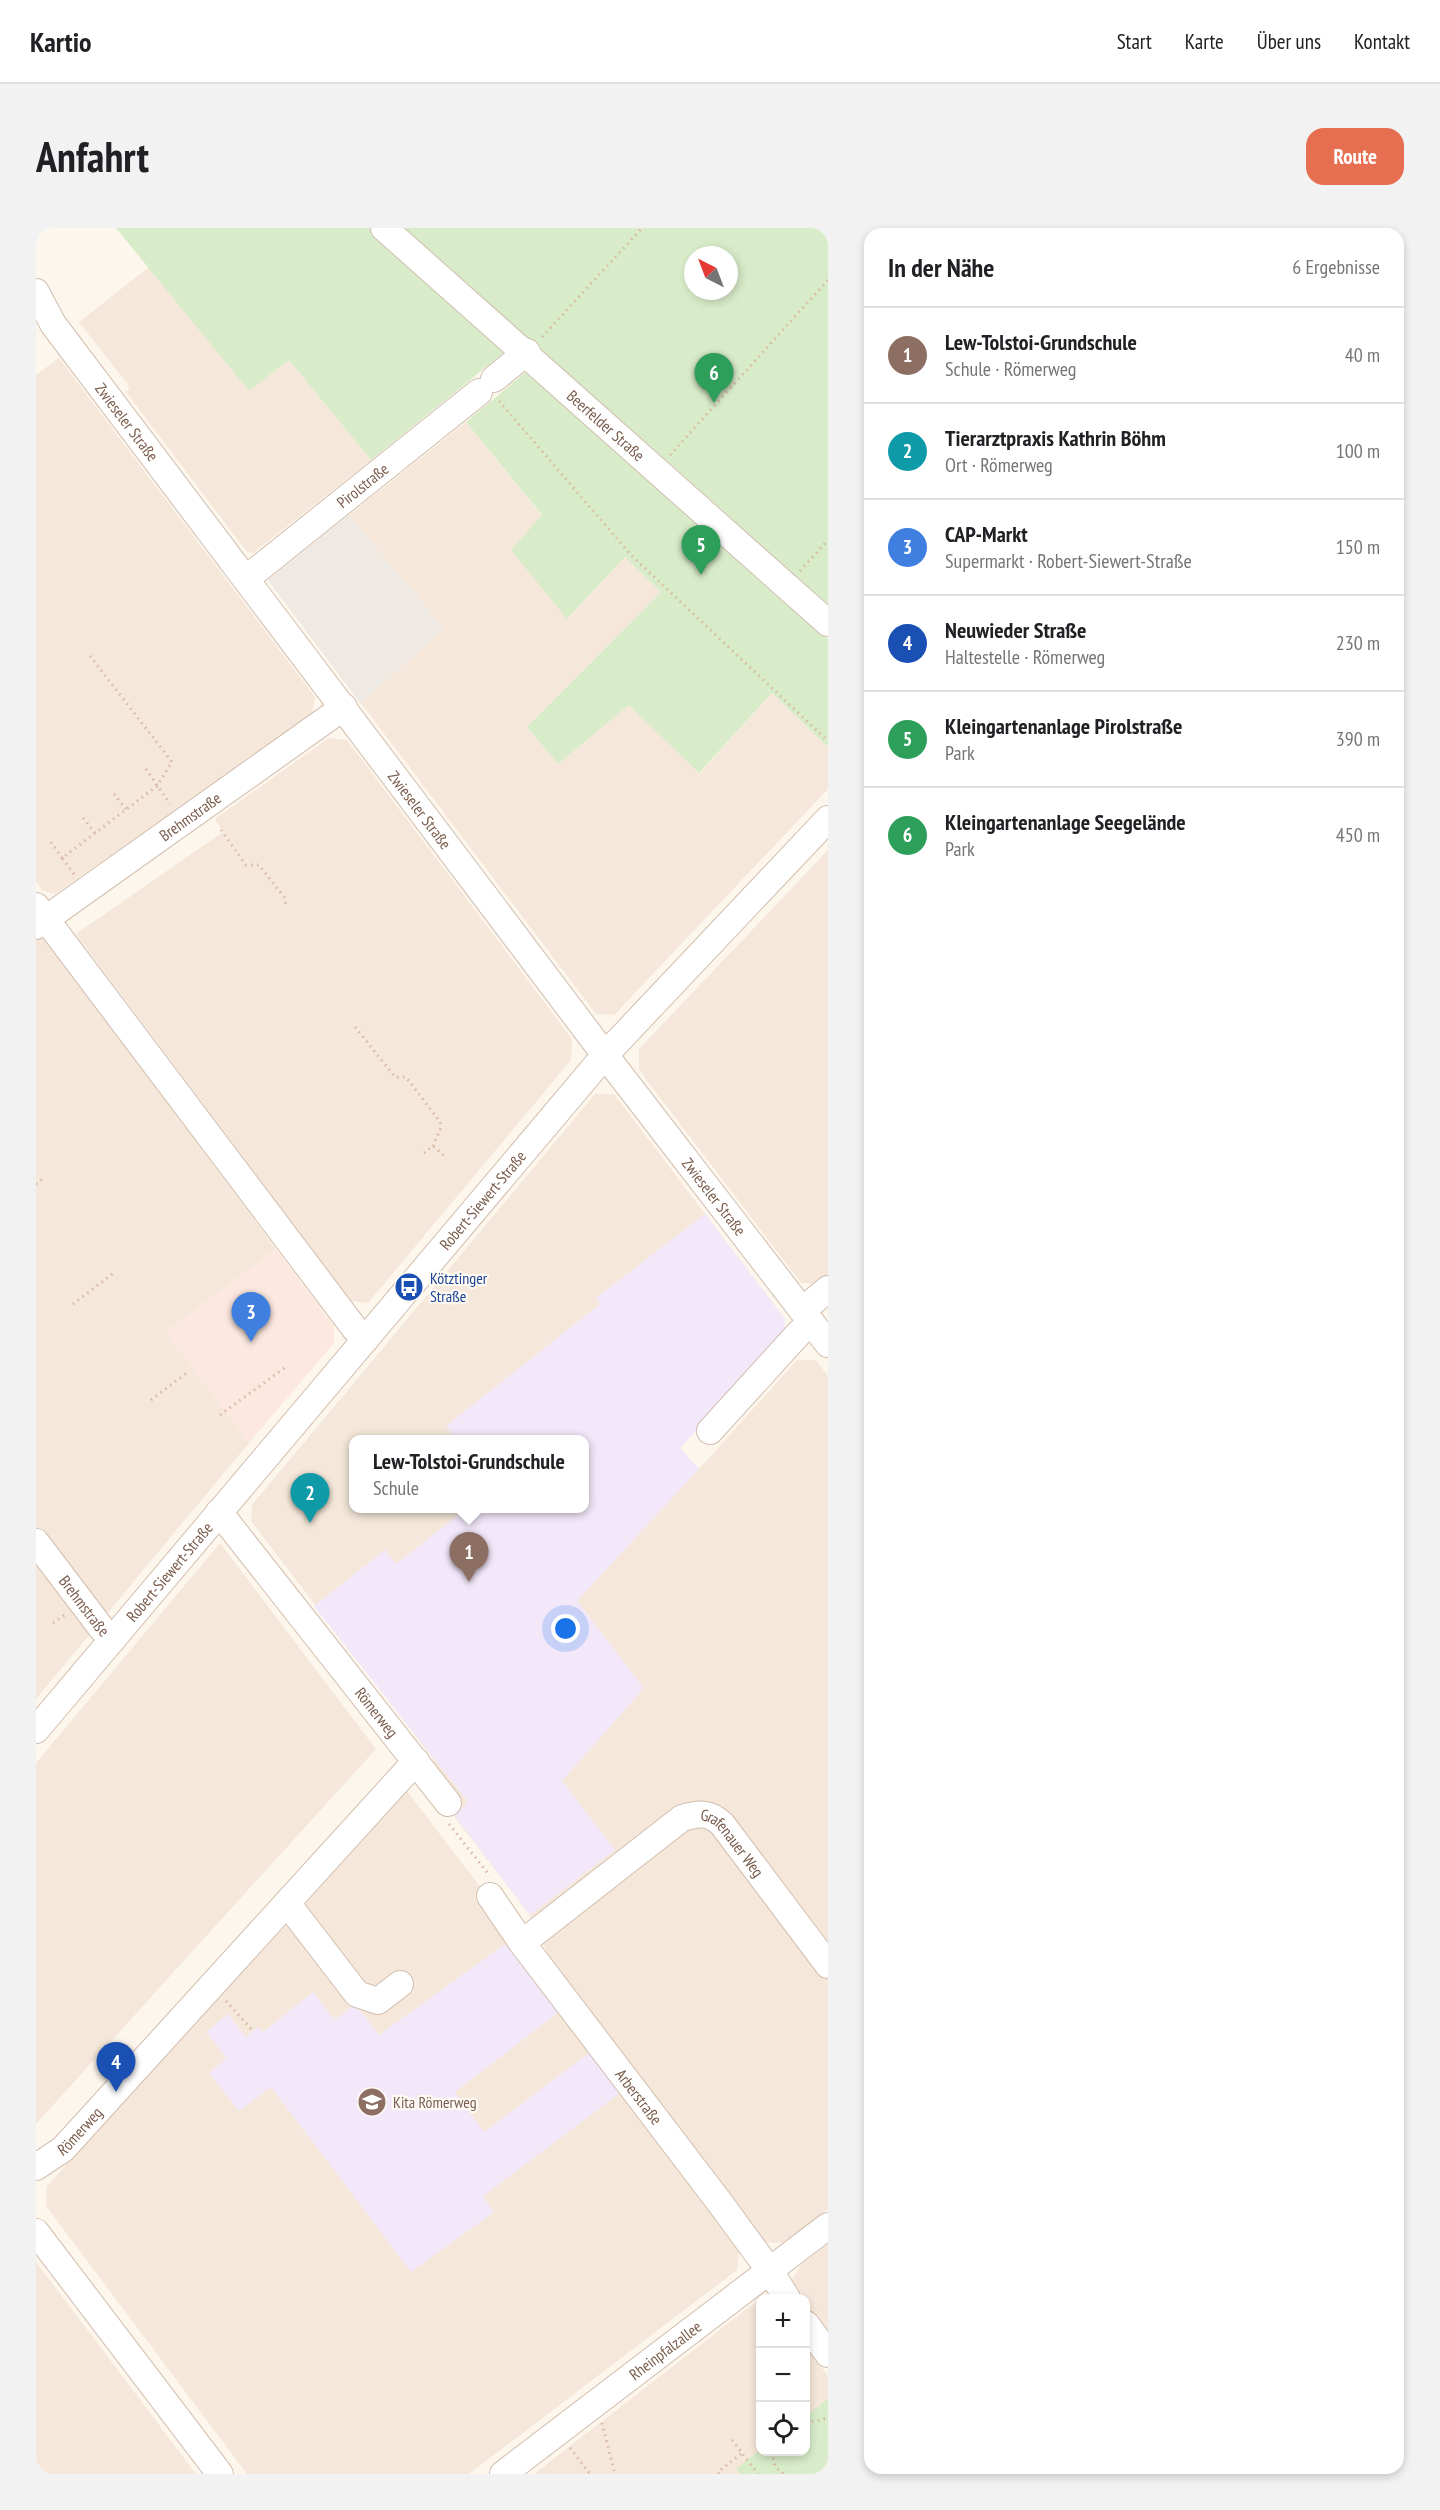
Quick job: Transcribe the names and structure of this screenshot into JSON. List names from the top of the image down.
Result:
{
  "streets": {
    "street": [
      "Zwieseler Straße",
      "Beerfelder Straße",
      "Pirolstraße",
      "Brehmstraße",
      "Robert-Siewert-Straße",
      "Römerweg",
      "Grafenauer Weg",
      "Arberstraße",
      "Rheinpfalzallee"
    ]
  },
  "crossings": [
    ["Zwieseler Straße", "Pirolstraße"],
    ["Zwieseler Straße", "Brehmstraße"],
    ["Zwieseler Straße", "Robert-Siewert-Straße"],
    ["Beerfelder Straße", "Pirolstraße"],
    ["Brehmstraße", "Robert-Siewert-Straße"],
    ["Robert-Siewert-Straße", "Römerweg"],
    ["Grafenauer Weg", "Arberstraße"],
    ["Arberstraße", "Rheinpfalzallee"]
  ],
  "places": {
    "bus stop": ["Kötztinger Straße"],
    "school or university": ["Kita Römerweg"]
  },
  "north": "top left",
  "page": {
    "header": "Kartio",
    "nav": [
      "Start",
      "Karte",
      "Über uns",
      "Kontakt"
    ],
    "buttons": "Route",
    "title": "Anfahrt",
    "heading": ["In der Nähe", "6 Ergebnisse"],
    "list": [
      {
        "mark": "1",
        "name": "Lew-Tolstoi-Grundschule",
        "note": "Schule · Römerweg",
        "value": "40 m"
      },
      {
        "mark": "2",
        "name": "Tierarztpraxis Kathrin Böhm",
        "note": "Ort · Römerweg",
        "value": "100 m"
      },
      {
        "mark": "3",
        "name": "CAP-Markt",
        "note": "Supermarkt · Robert-Siewert-Straße",
        "value": "150 m"
      },
      {
        "mark": "4",
        "name": "Neuwieder Straße",
        "note": "Haltestelle · Römerweg",
        "value": "230 m"
      },
      {
        "mark": "5",
        "name": "Kleingartenanlage Pirolstraße",
        "note": "Park",
        "value": "390 m"
      },
      {
        "mark": "6",
        "name": "Kleingartenanlage Seegelände",
        "note": "Park",
        "value": "450 m"
      }
    ],
    "pins": [
      "6",
      "5",
      "3",
      "2",
      "1",
      "4"
    ],
    "popup": ["Lew-Tolstoi-Grundschule", "Schule"],
    "map_buttons": ["+", "−"]
  }
}
